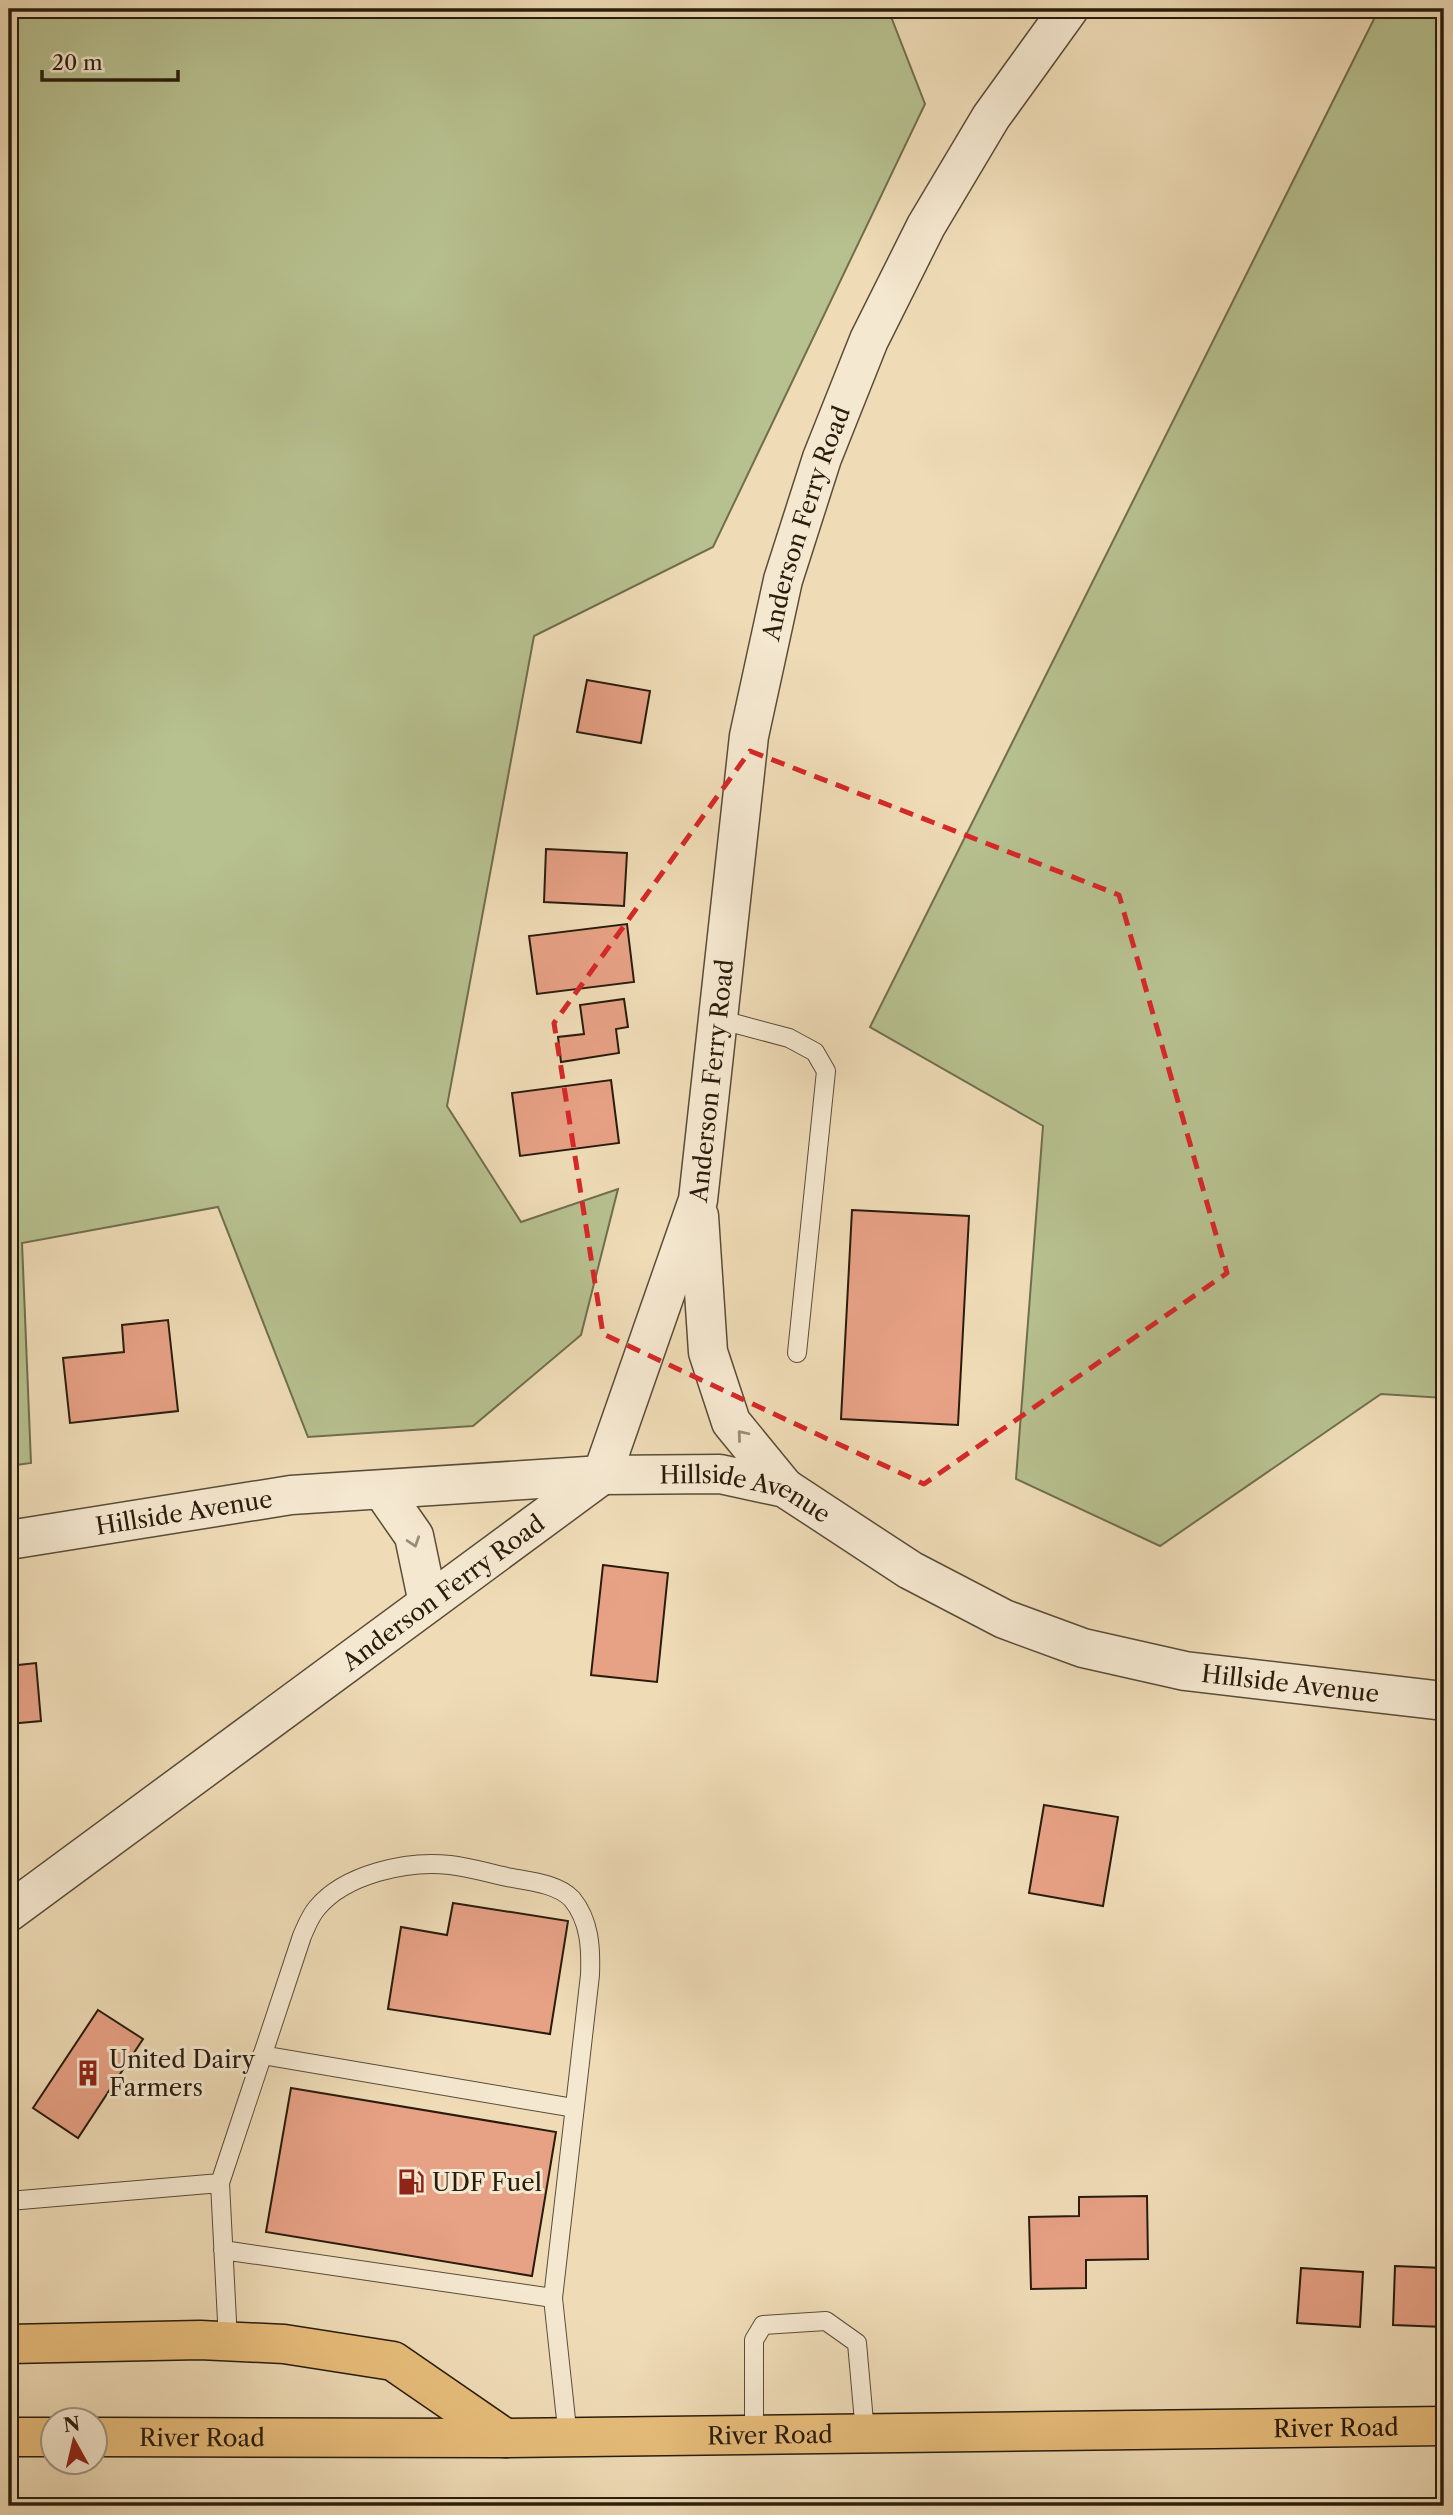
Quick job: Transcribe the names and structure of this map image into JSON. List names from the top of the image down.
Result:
{
  "streets": {
    "main road": ["River Road"],
    "street": ["Anderson Ferry Road", "Hillside Avenue"]
  },
  "crossings": [
    ["Anderson Ferry Road", "Hillside Avenue"]
  ],
  "places": {
    "building": ["United Dairy Farmers"],
    "fuel station": ["UDF Fuel"]
  },
  "scale_bar": "20 m",
  "north": "top"
}
